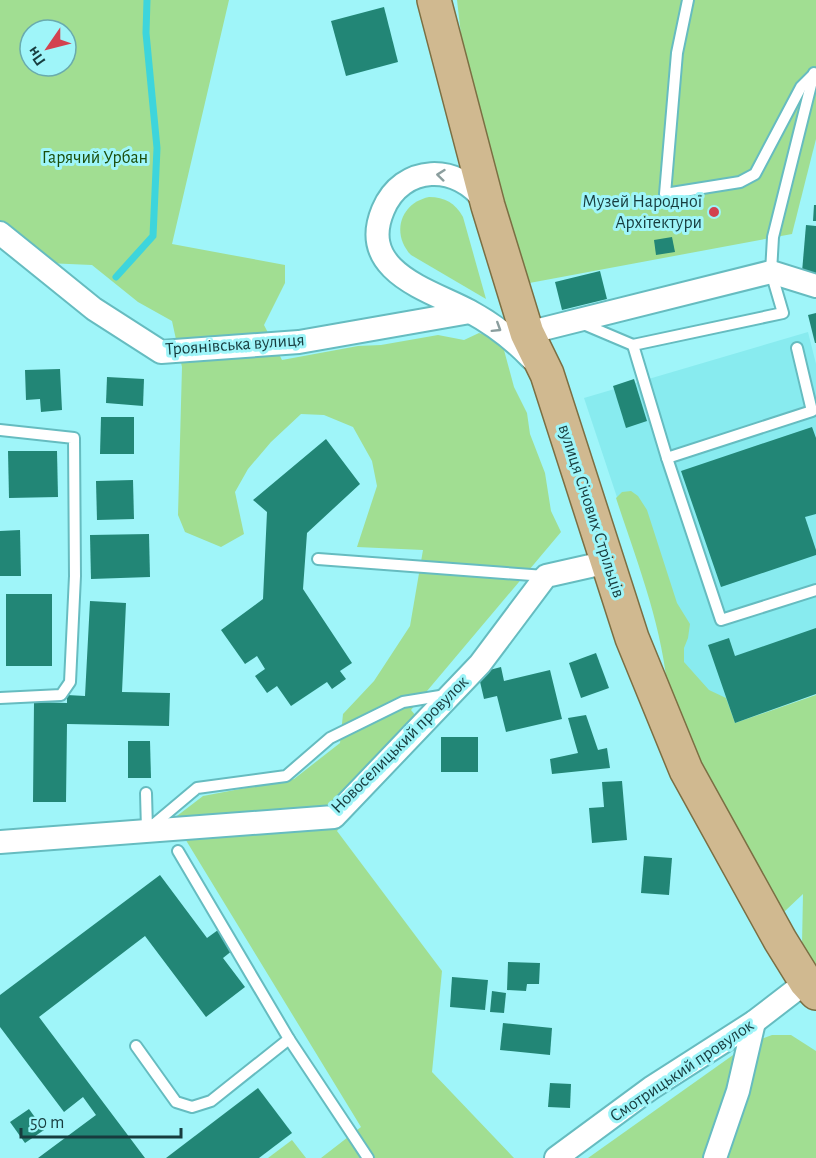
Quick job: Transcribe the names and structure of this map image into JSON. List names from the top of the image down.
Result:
{
  "streets": {
    "main road": ["вулиця Січових Стрільців"],
    "street": ["Троянівська вулиця", "Новоселицький провулок", "Смотрицький провулок"]
  },
  "crossings": [
    ["вулиця Січових Стрільців", "Смотрицький провулок"]
  ],
  "parks": ["Гарячий Урбан"],
  "places": ["Музей Народної Архітектури"],
  "scale_bar": "50 m",
  "north": "bottom left"
}
